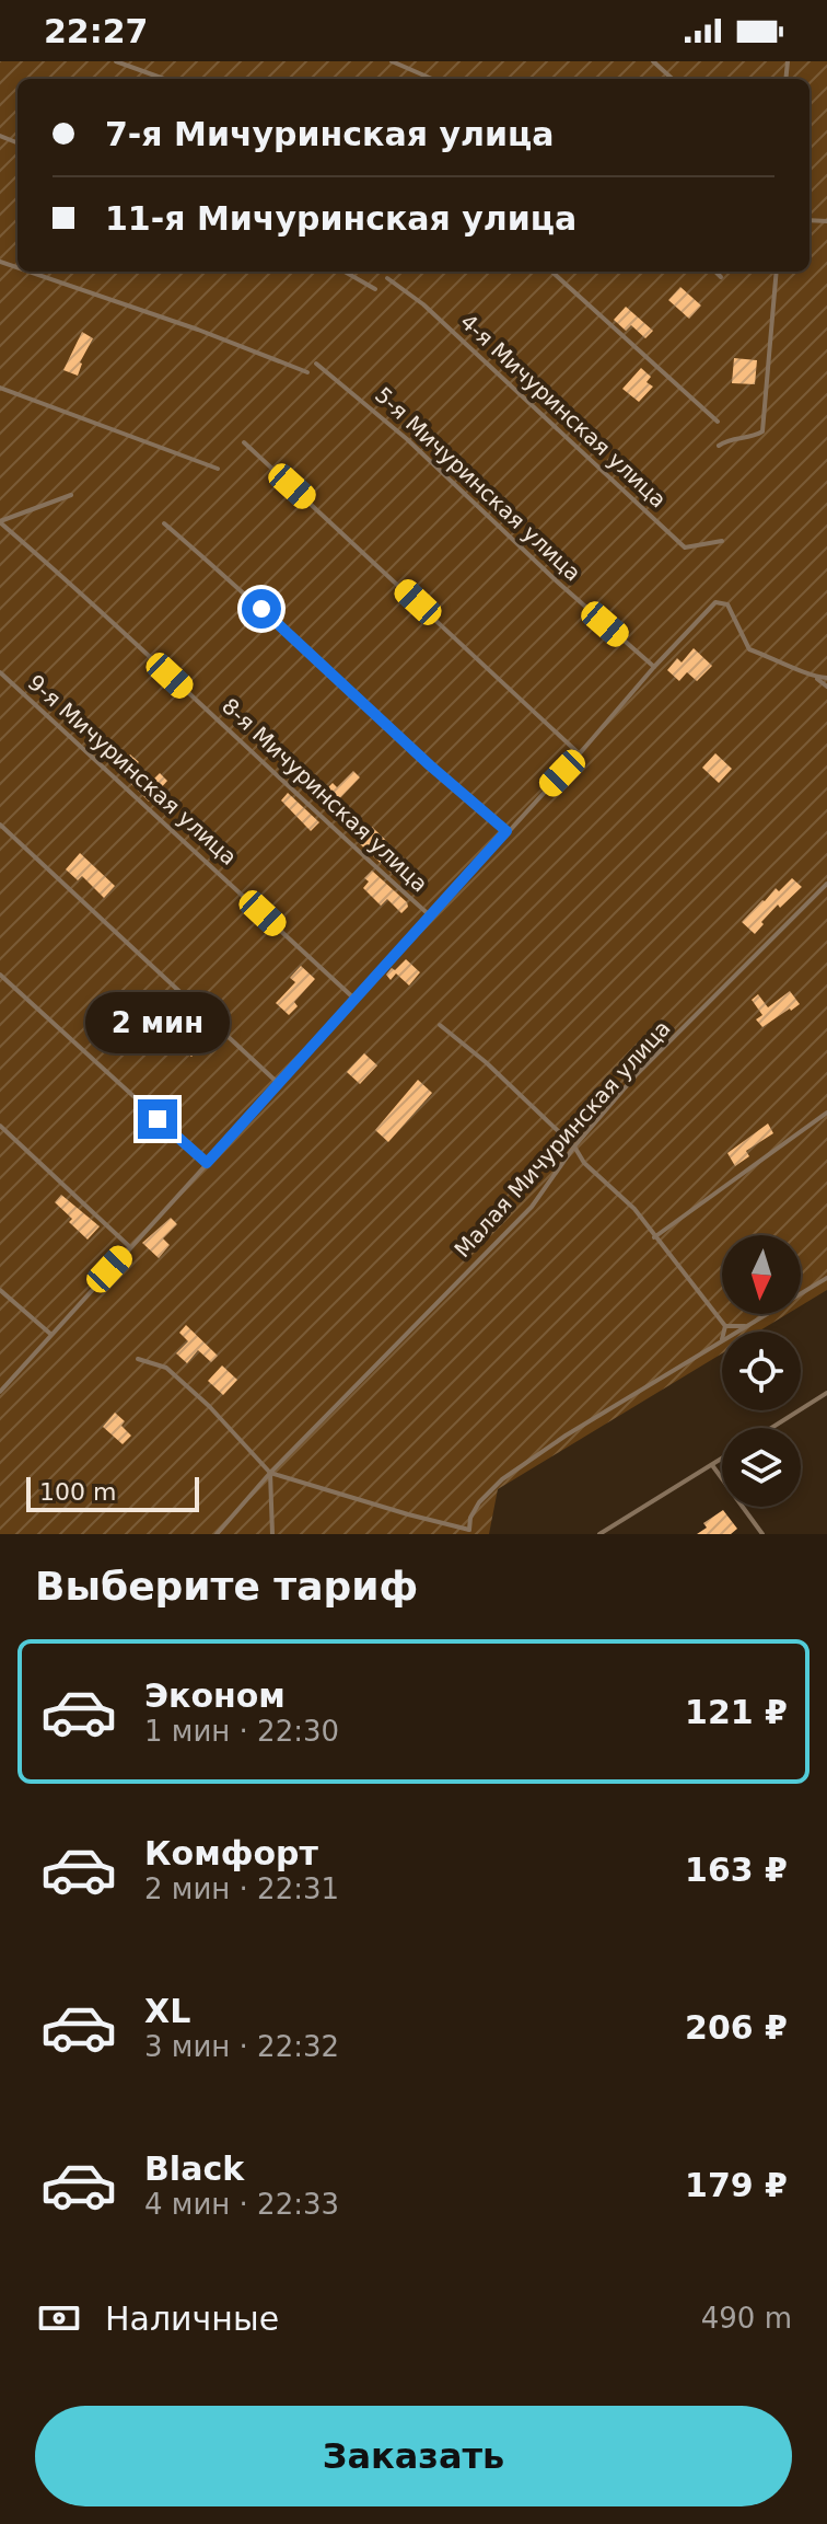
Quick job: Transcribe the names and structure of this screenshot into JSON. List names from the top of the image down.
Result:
{
  "streets": {
    "lane": [
      "4-я Мичуринская улица",
      "5-я Мичуринская улица",
      "9-я Мичуринская улица",
      "8-я Мичуринская улица",
      "Малая Мичуринская улица"
    ]
  },
  "scale_bar": "100 m",
  "north": "bottom",
  "page": {
    "status": "22:27",
    "banner": ["7-я Мичуринская улица", "11-я Мичуринская улица"],
    "bubble": "2 мин",
    "scale": "100 m",
    "heading": "Выберите тариф",
    "list": [
      {
        "name": "Эконом",
        "note": "1 мин · 22:30",
        "value": "121 ₽"
      },
      {
        "name": "Комфорт",
        "note": "2 мин · 22:31",
        "value": "163 ₽"
      },
      {
        "name": "XL",
        "note": "3 мин · 22:32",
        "value": "206 ₽"
      },
      {
        "name": "Black",
        "note": "4 мин · 22:33",
        "value": "179 ₽"
      }
    ],
    "pay": ["Наличные", "490 m"],
    "buttons": "Заказать"
  }
}
